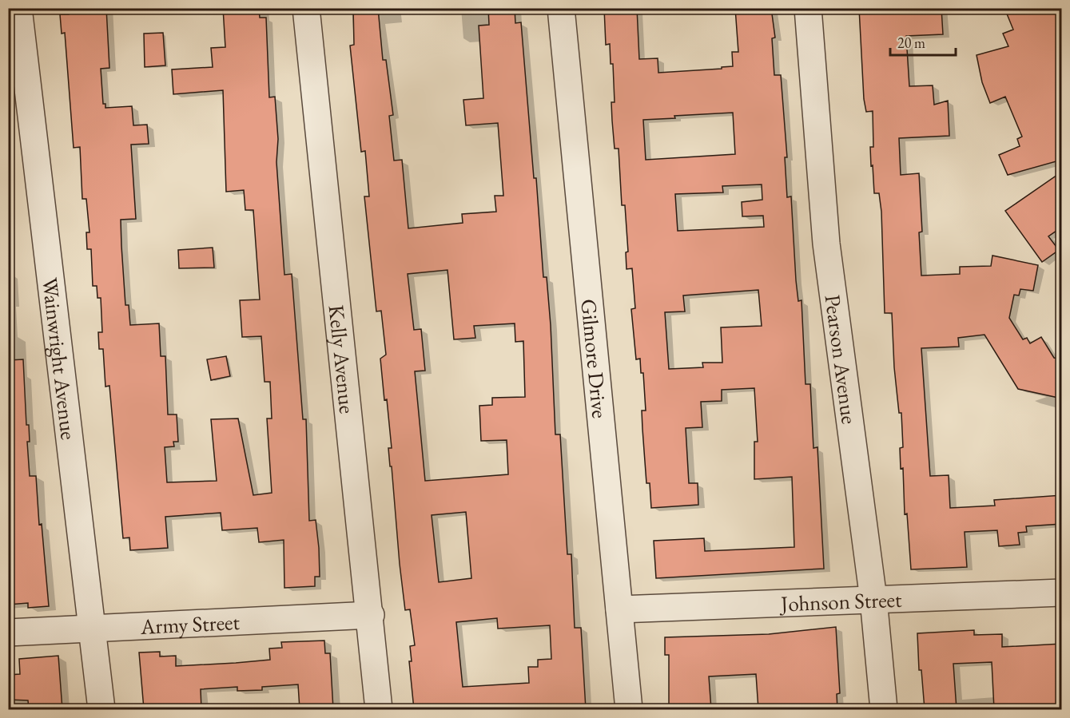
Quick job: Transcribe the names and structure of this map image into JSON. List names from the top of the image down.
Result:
{
  "streets": {
    "street": [
      "Kelly Avenue",
      "Gilmore Drive",
      "Wainwright Avenue",
      "Pearson Avenue",
      "Johnson Street",
      "Army Street"
    ]
  },
  "crossings": [
    ["Kelly Avenue", "Army Street"],
    ["Gilmore Drive", "Johnson Street"],
    ["Wainwright Avenue", "Army Street"],
    ["Pearson Avenue", "Johnson Street"]
  ],
  "scale_bar": "20 m"
}
